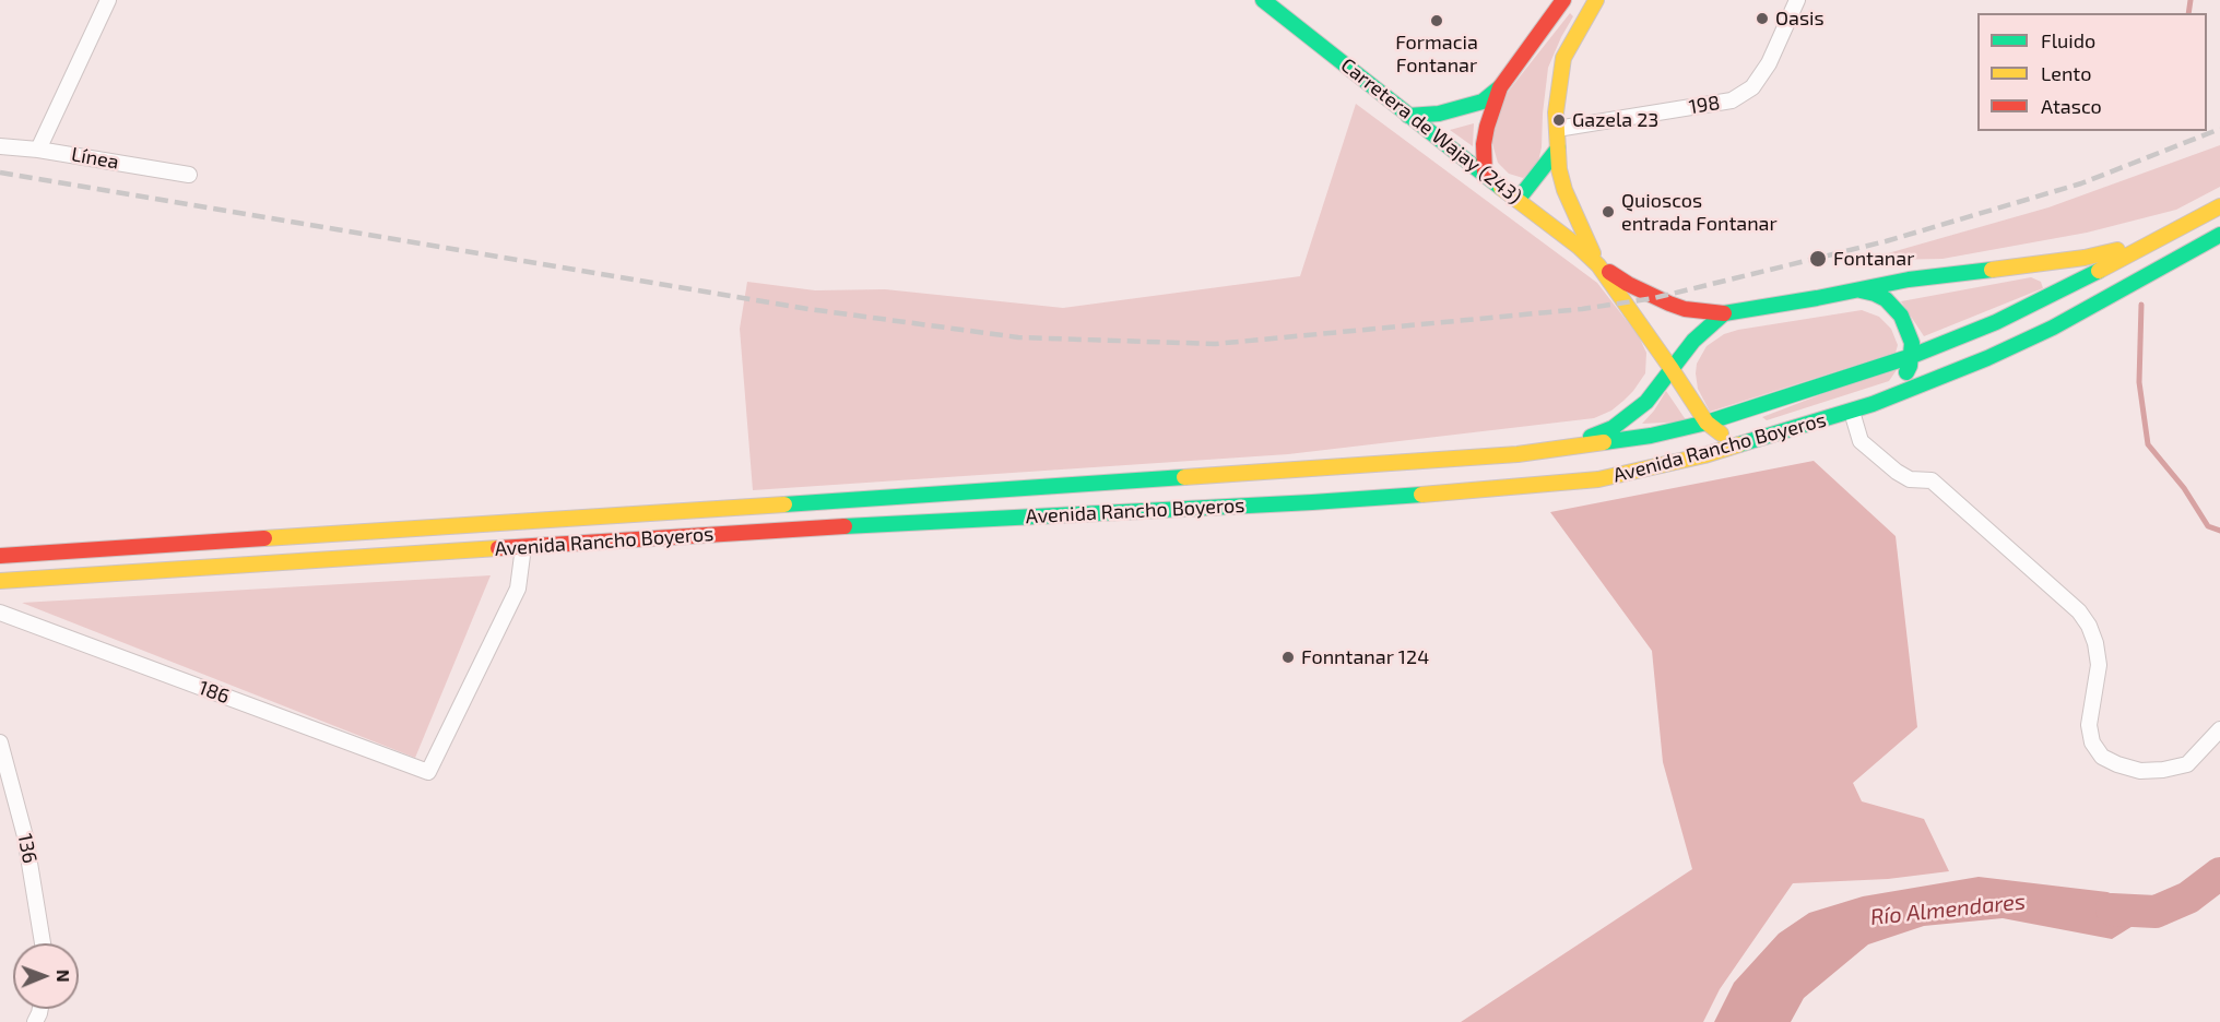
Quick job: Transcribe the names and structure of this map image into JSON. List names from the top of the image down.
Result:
{
  "streets": {
    "main road": ["Carretera de Wajay (243)", "Avenida Rancho Boyeros"],
    "street": [
      "198",
      "Línea",
      "186",
      "136"
    ]
  },
  "crossings": [
    ["Carretera de Wajay (243)", "Avenida Rancho Boyeros"],
    ["Avenida Rancho Boyeros", "186"]
  ],
  "water": ["Río Almendares"],
  "places": [
    "Oasis",
    "Formacia Fontanar",
    "Gazela 23",
    "Quioscos entrada Fontanar",
    "Fontanar",
    "Fonntanar 124"
  ],
  "legend": ["Fluido", "Lento", "Atasco"],
  "north": "right"
}
